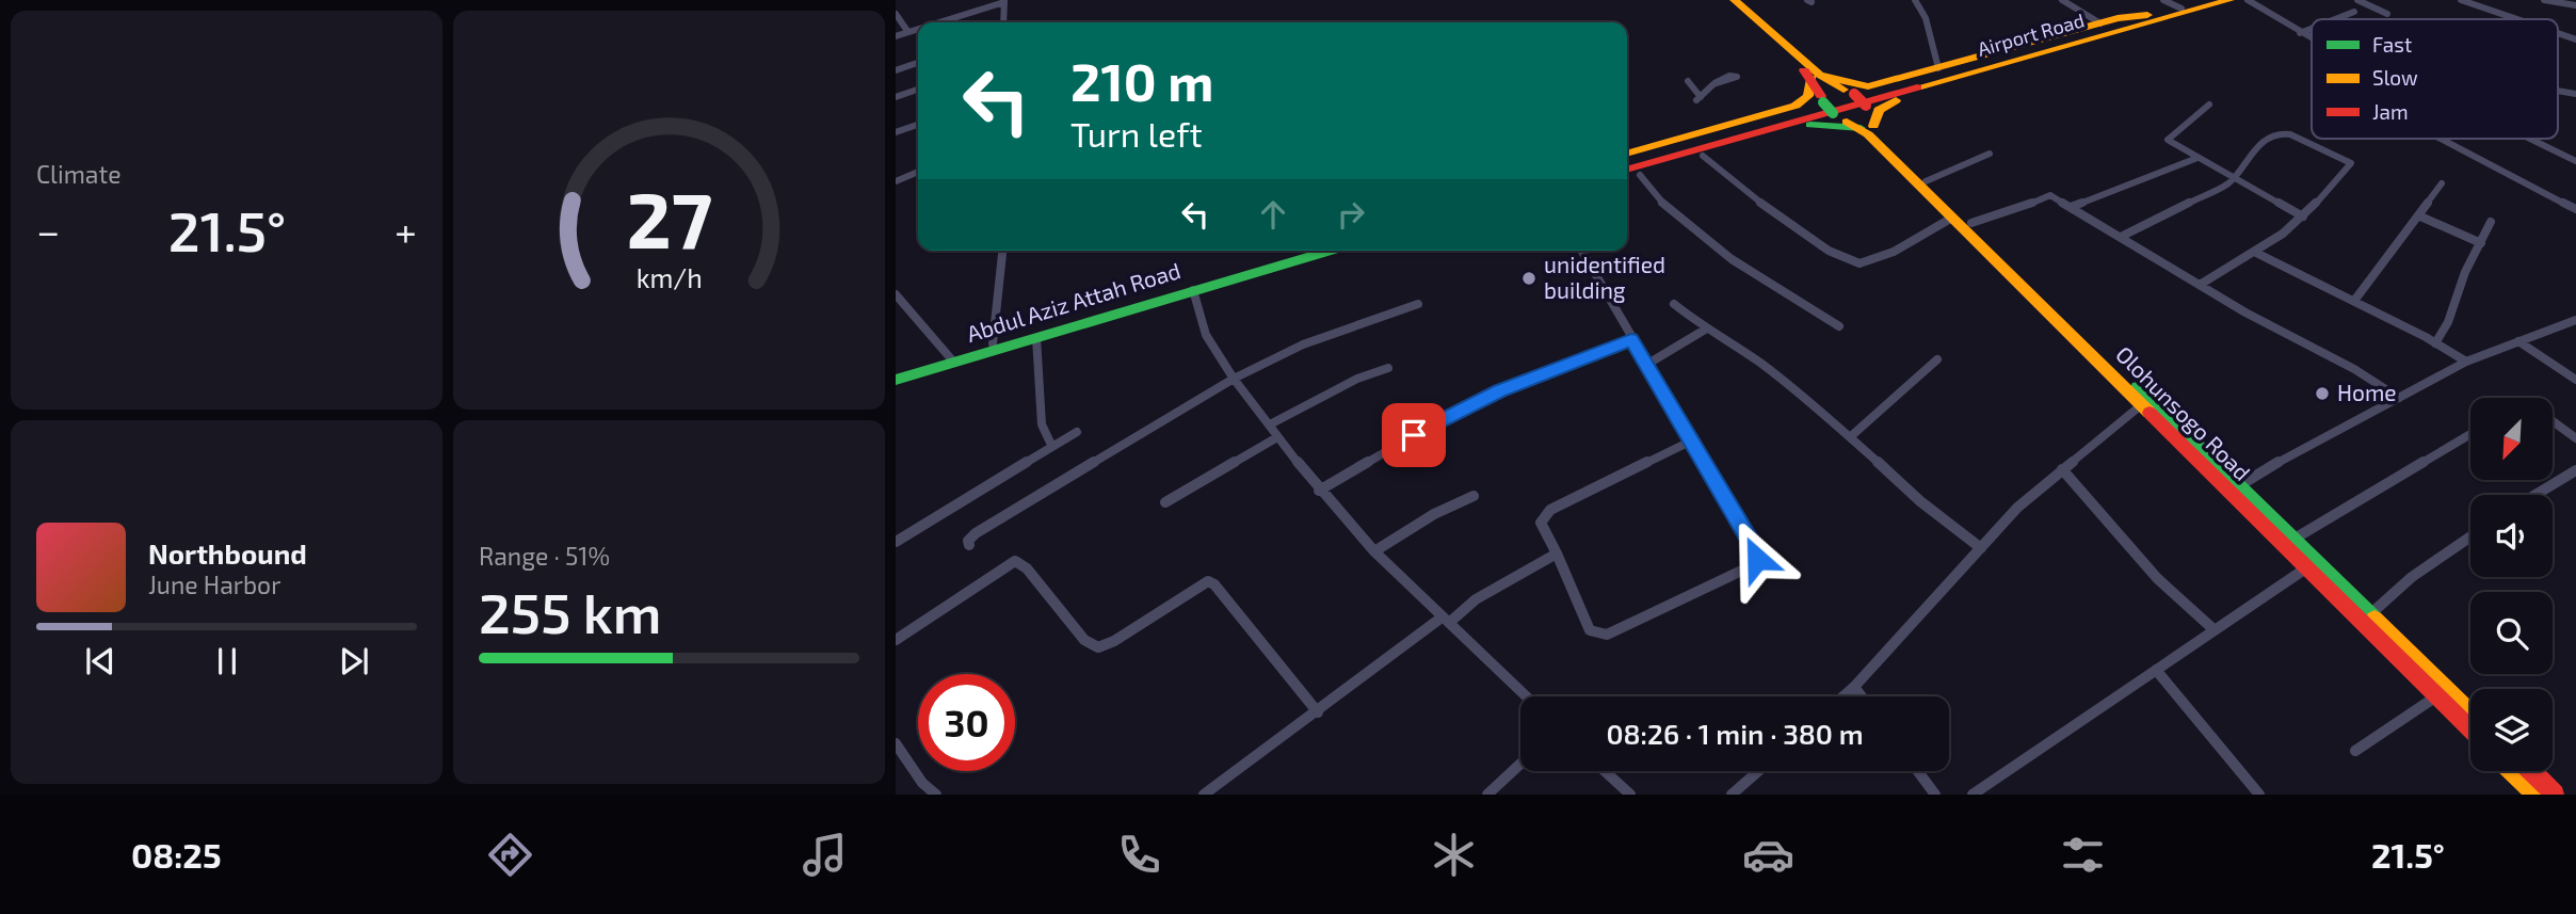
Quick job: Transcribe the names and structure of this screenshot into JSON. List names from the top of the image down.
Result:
{
  "streets": {
    "main road": ["Airport Road", "Abdul Aziz Attah Road", "Olohunsogo Road"]
  },
  "crossings": [
    ["Airport Road", "Olohunsogo Road"]
  ],
  "places": ["unidentified building", "Home"],
  "legend": ["Fast", "Slow", "Jam"],
  "north": "bottom left",
  "page": {
    "tile": [
      "Climate",
      ["Range · 51%", "255 km"]
    ],
    "turn": ["210 m", "Turn left"],
    "heat": ["−", "21.5°", "+"],
    "song": ["Northbound", "June Harbor"],
    "limit": "30",
    "trip": "08:26 · 1 min · 380 m",
    "tabs": ["08:25", "21.5°"],
    "gauge": ["27", "km/h"]
  }
}
